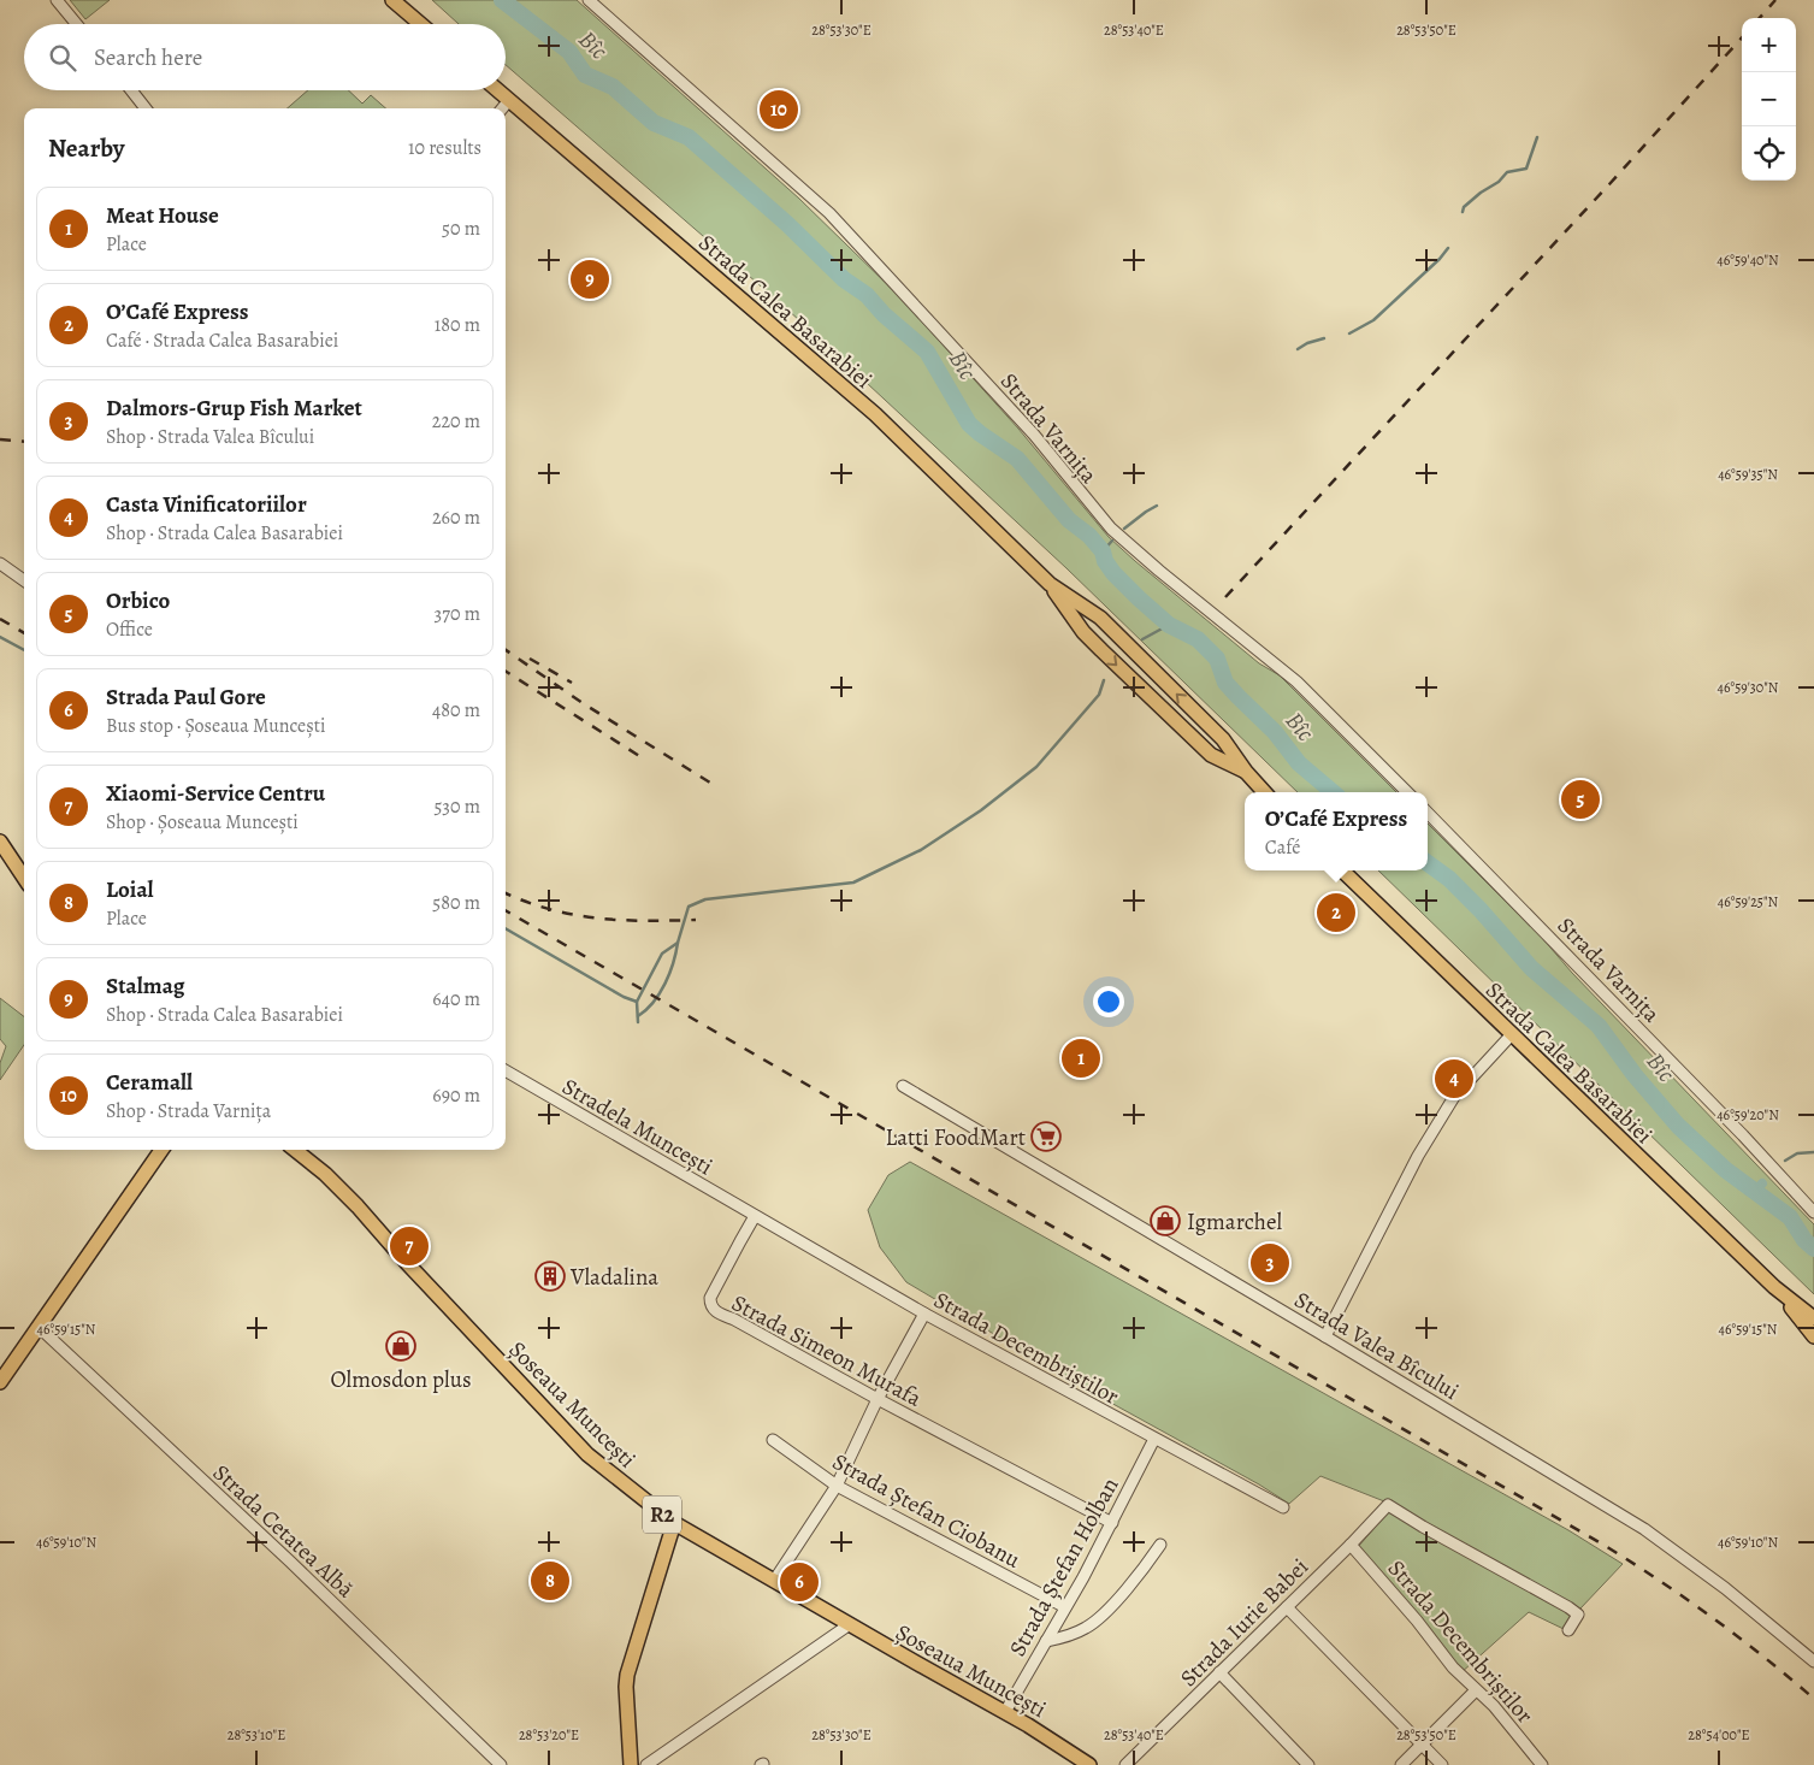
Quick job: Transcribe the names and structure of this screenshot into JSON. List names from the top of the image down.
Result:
{
  "streets": {
    "main road": ["Strada Calea Basarabiei", "Șoseaua Muncești", "R2"],
    "street": [
      "Strada Varnița",
      "Stradela Muncești",
      "Strada Valea Bîcului",
      "Strada Decembriștilor",
      "Strada Simeon Murafa",
      "Strada Ștefan Ciobanu",
      "Strada Cetatea Albă",
      "Strada Ștefan Holban",
      "Strada Iurie Babei"
    ]
  },
  "crossings": [
    ["Stradela Muncești", "Strada Decembriștilor"],
    ["Stradela Muncești", "Strada Simeon Murafa"],
    ["Strada Decembriștilor", "Strada Simeon Murafa"],
    ["Strada Decembriștilor", "Strada Ștefan Holban"],
    ["Strada Decembriștilor", "Strada Iurie Babei"],
    ["Strada Simeon Murafa", "Strada Ștefan Holban"],
    ["Șoseaua Muncești", "Strada Ștefan Holban"],
    ["Strada Ștefan Ciobanu", "Strada Ștefan Holban"]
  ],
  "water": ["Bîc"],
  "places": {
    "supermarket": ["Latti FoodMart"],
    "shop": ["Igmarchel", "Olmosdon plus"],
    "building": ["Vladalina"]
  },
  "page": {
    "map_buttons": ["+", "−"],
    "search": "Search here",
    "pins": [
      "10",
      "9",
      "5",
      "2",
      "1",
      "4",
      "7",
      "3",
      "8",
      "6"
    ],
    "heading": ["Nearby", "10 results"],
    "list": [
      {
        "mark": "1",
        "name": "Meat House",
        "note": "Place",
        "value": "50 m"
      },
      {
        "mark": "2",
        "name": "O’Café Express",
        "note": "Café · Strada Calea Basarabiei",
        "value": "180 m"
      },
      {
        "mark": "3",
        "name": "Dalmors-Grup Fish Market",
        "note": "Shop · Strada Valea Bîcului",
        "value": "220 m"
      },
      {
        "mark": "4",
        "name": "Casta Vinificatoriilor",
        "note": "Shop · Strada Calea Basarabiei",
        "value": "260 m"
      },
      {
        "mark": "5",
        "name": "Orbico",
        "note": "Office",
        "value": "370 m"
      },
      {
        "mark": "6",
        "name": "Strada Paul Gore",
        "note": "Bus stop · Șoseaua Muncești",
        "value": "480 m"
      },
      {
        "mark": "7",
        "name": "Xiaomi-Service Centru",
        "note": "Shop · Șoseaua Muncești",
        "value": "530 m"
      },
      {
        "mark": "8",
        "name": "Loial",
        "note": "Place",
        "value": "580 m"
      },
      {
        "mark": "9",
        "name": "Stalmag",
        "note": "Shop · Strada Calea Basarabiei",
        "value": "640 m"
      },
      {
        "mark": "10",
        "name": "Ceramall",
        "note": "Shop · Strada Varnița",
        "value": "690 m"
      }
    ],
    "popup": ["O’Café Express", "Café"]
  },
  "coordinates": [
    "28°53'30\"E",
    "28°53'40\"E",
    "28°53'50\"E",
    "46°59'40\"N",
    "46°59'35\"N",
    "46°59'30\"N",
    "46°59'25\"N",
    "46°59'20\"N",
    "46°59'15\"N",
    "46°59'10\"N",
    "28°53'10\"E",
    "28°53'20\"E",
    "28°54'00\"E"
  ]
}
